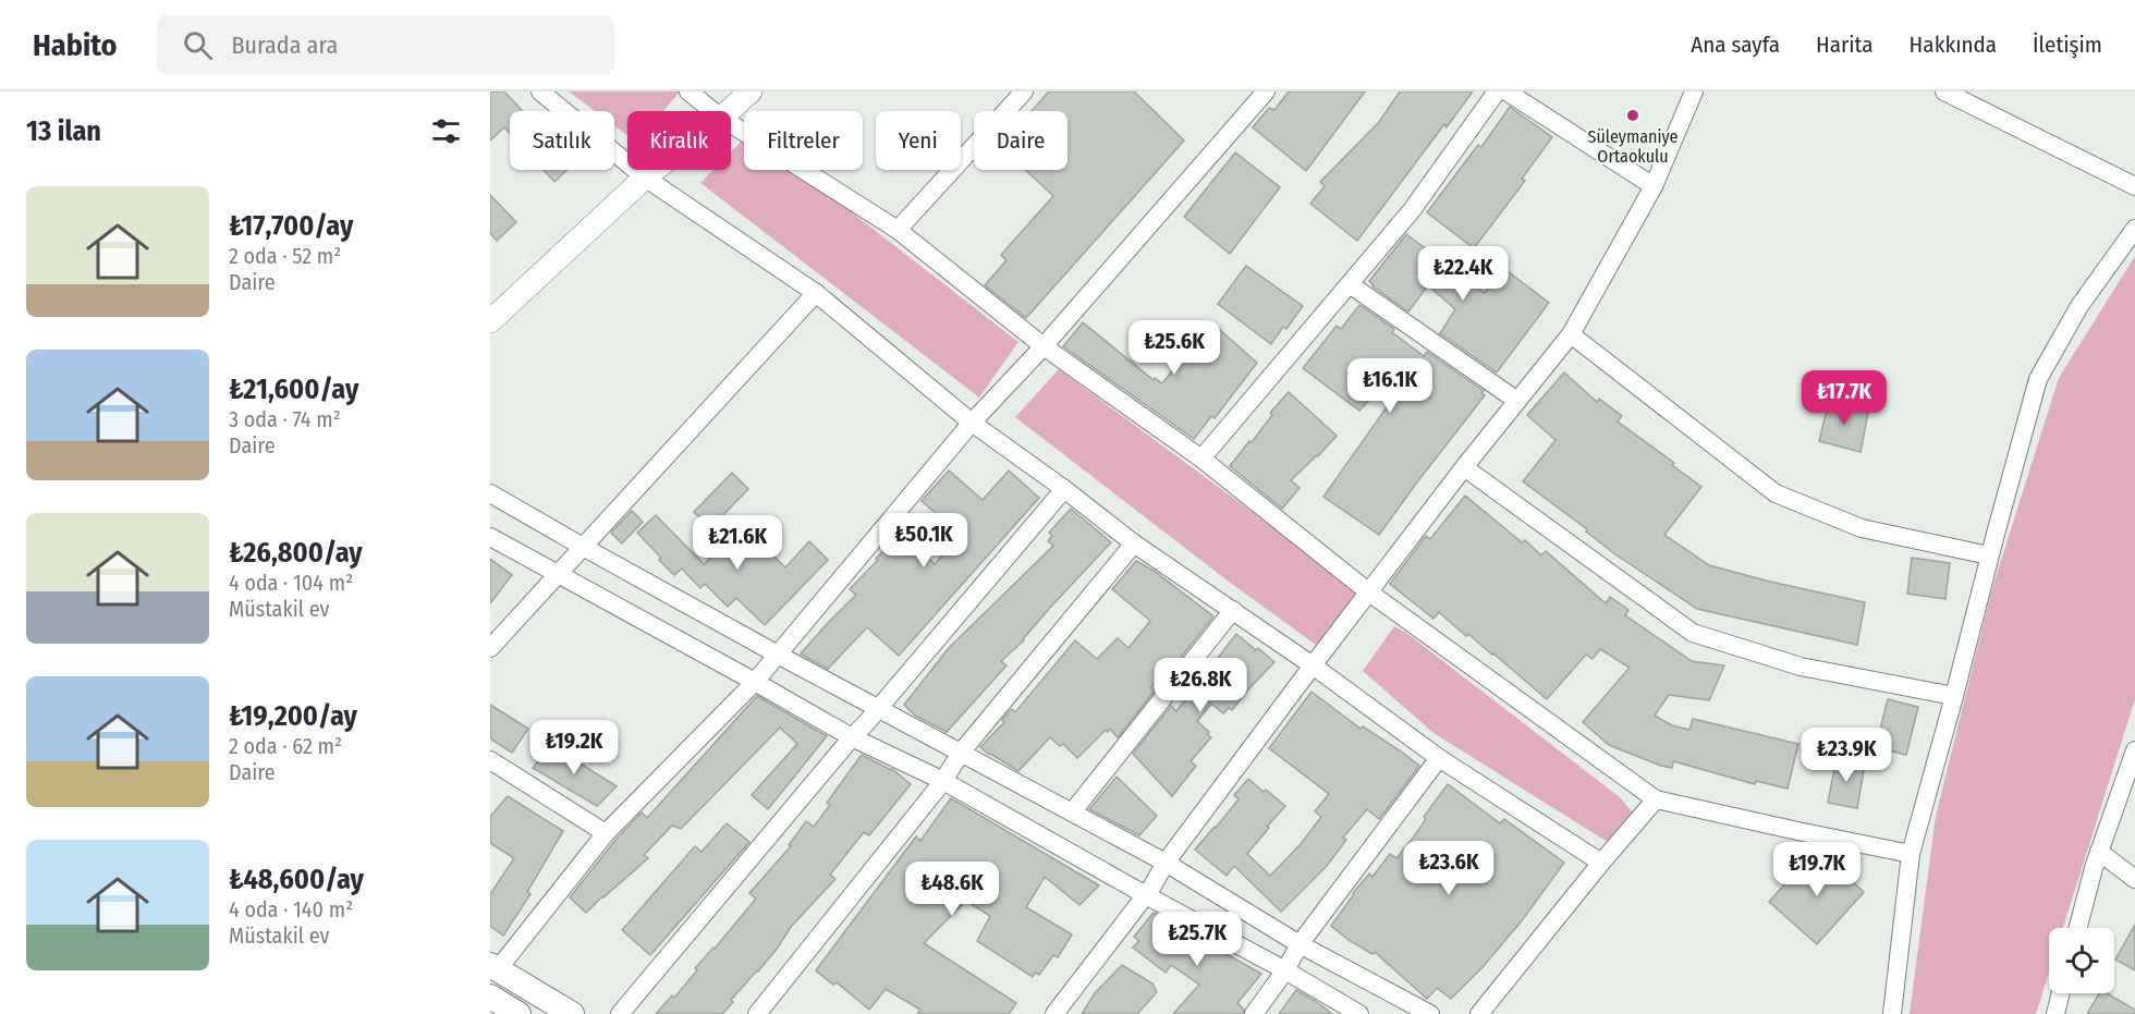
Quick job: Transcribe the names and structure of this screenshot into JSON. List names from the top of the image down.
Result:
{
  "places": ["Süleymaniye Ortaokulu"],
  "page": {
    "header": "Habito",
    "search": "Burada ara",
    "nav": [
      "Ana sayfa",
      "Harita",
      "Hakkında",
      "İletişim"
    ],
    "heading": "13 ilan",
    "chip": [
      "Satılık",
      "Kiralık",
      "Filtreler",
      "Yeni",
      "Daire"
    ],
    "list": [
      {
        "name": "₺17,700/ay",
        "note": "2 oda · 52 m² · Daire"
      },
      {
        "name": "₺21,600/ay",
        "note": "3 oda · 74 m² · Daire"
      },
      {
        "name": "₺26,800/ay",
        "note": "4 oda · 104 m² · Müstakil ev"
      },
      {
        "name": "₺19,200/ay",
        "note": "2 oda · 62 m² · Daire"
      },
      {
        "name": "₺48,600/ay",
        "note": "4 oda · 140 m² · Müstakil ev"
      }
    ],
    "price": [
      "₺22.4K",
      "₺25.6K",
      "₺16.1K",
      "₺17.7K",
      "₺50.1K",
      "₺21.6K",
      "₺26.8K",
      "₺19.2K",
      "₺23.9K",
      "₺23.6K",
      "₺19.7K",
      "₺48.6K",
      "₺25.7K"
    ]
  }
}
